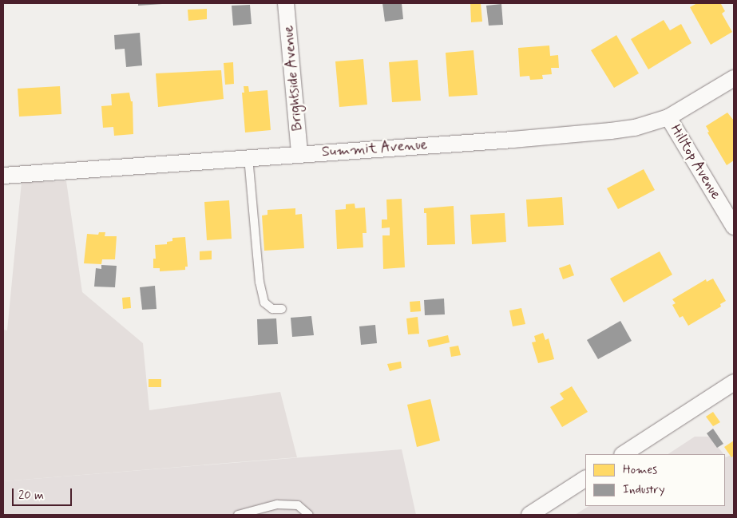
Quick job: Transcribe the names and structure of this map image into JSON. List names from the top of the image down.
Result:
{
  "streets": {
    "street": ["Brightside Avenue", "Summit Avenue", "Hilltop Avenue"]
  },
  "crossings": [
    ["Brightside Avenue", "Summit Avenue"],
    ["Summit Avenue", "Hilltop Avenue"]
  ],
  "legend": ["Homes", "Industry"],
  "scale_bar": "20 m"
}
